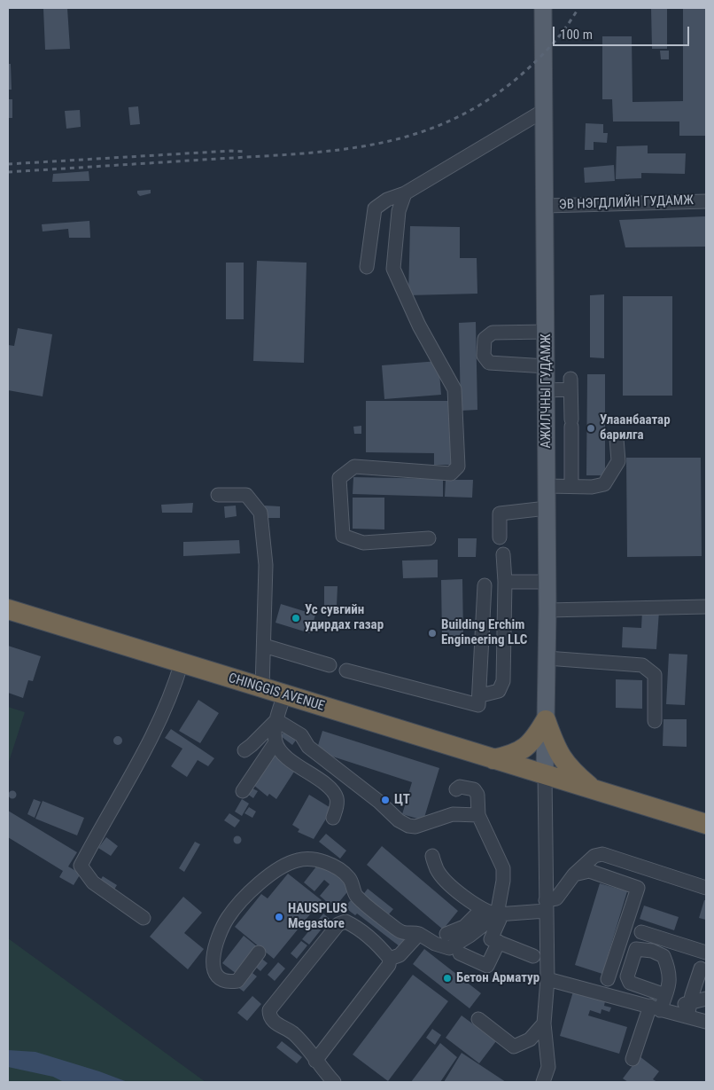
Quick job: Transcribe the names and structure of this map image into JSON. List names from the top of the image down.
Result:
{
  "streets": {
    "highway": ["CHINGGIS AVENUE"],
    "main road": ["АЖИЛЧНЫ ГУДАМЖ"],
    "street": ["ЭВ НЭГДЛИЙН ГУДАМЖ"]
  },
  "crossings": [
    ["ЭВ НЭГДЛИЙН ГУДАМЖ", "АЖИЛЧНЫ ГУДАМЖ"],
    ["АЖИЛЧНЫ ГУДАМЖ", "CHINGGIS AVENUE"]
  ],
  "places": [
    "Улаанбаатар барилга",
    "Ус сувгийн удирдах газар",
    "Building Erchim Engineering LLC",
    "ЦТ",
    "HAUSPLUS Megastore",
    "Бетон Арматур"
  ],
  "scale_bar": "100 m"
}
